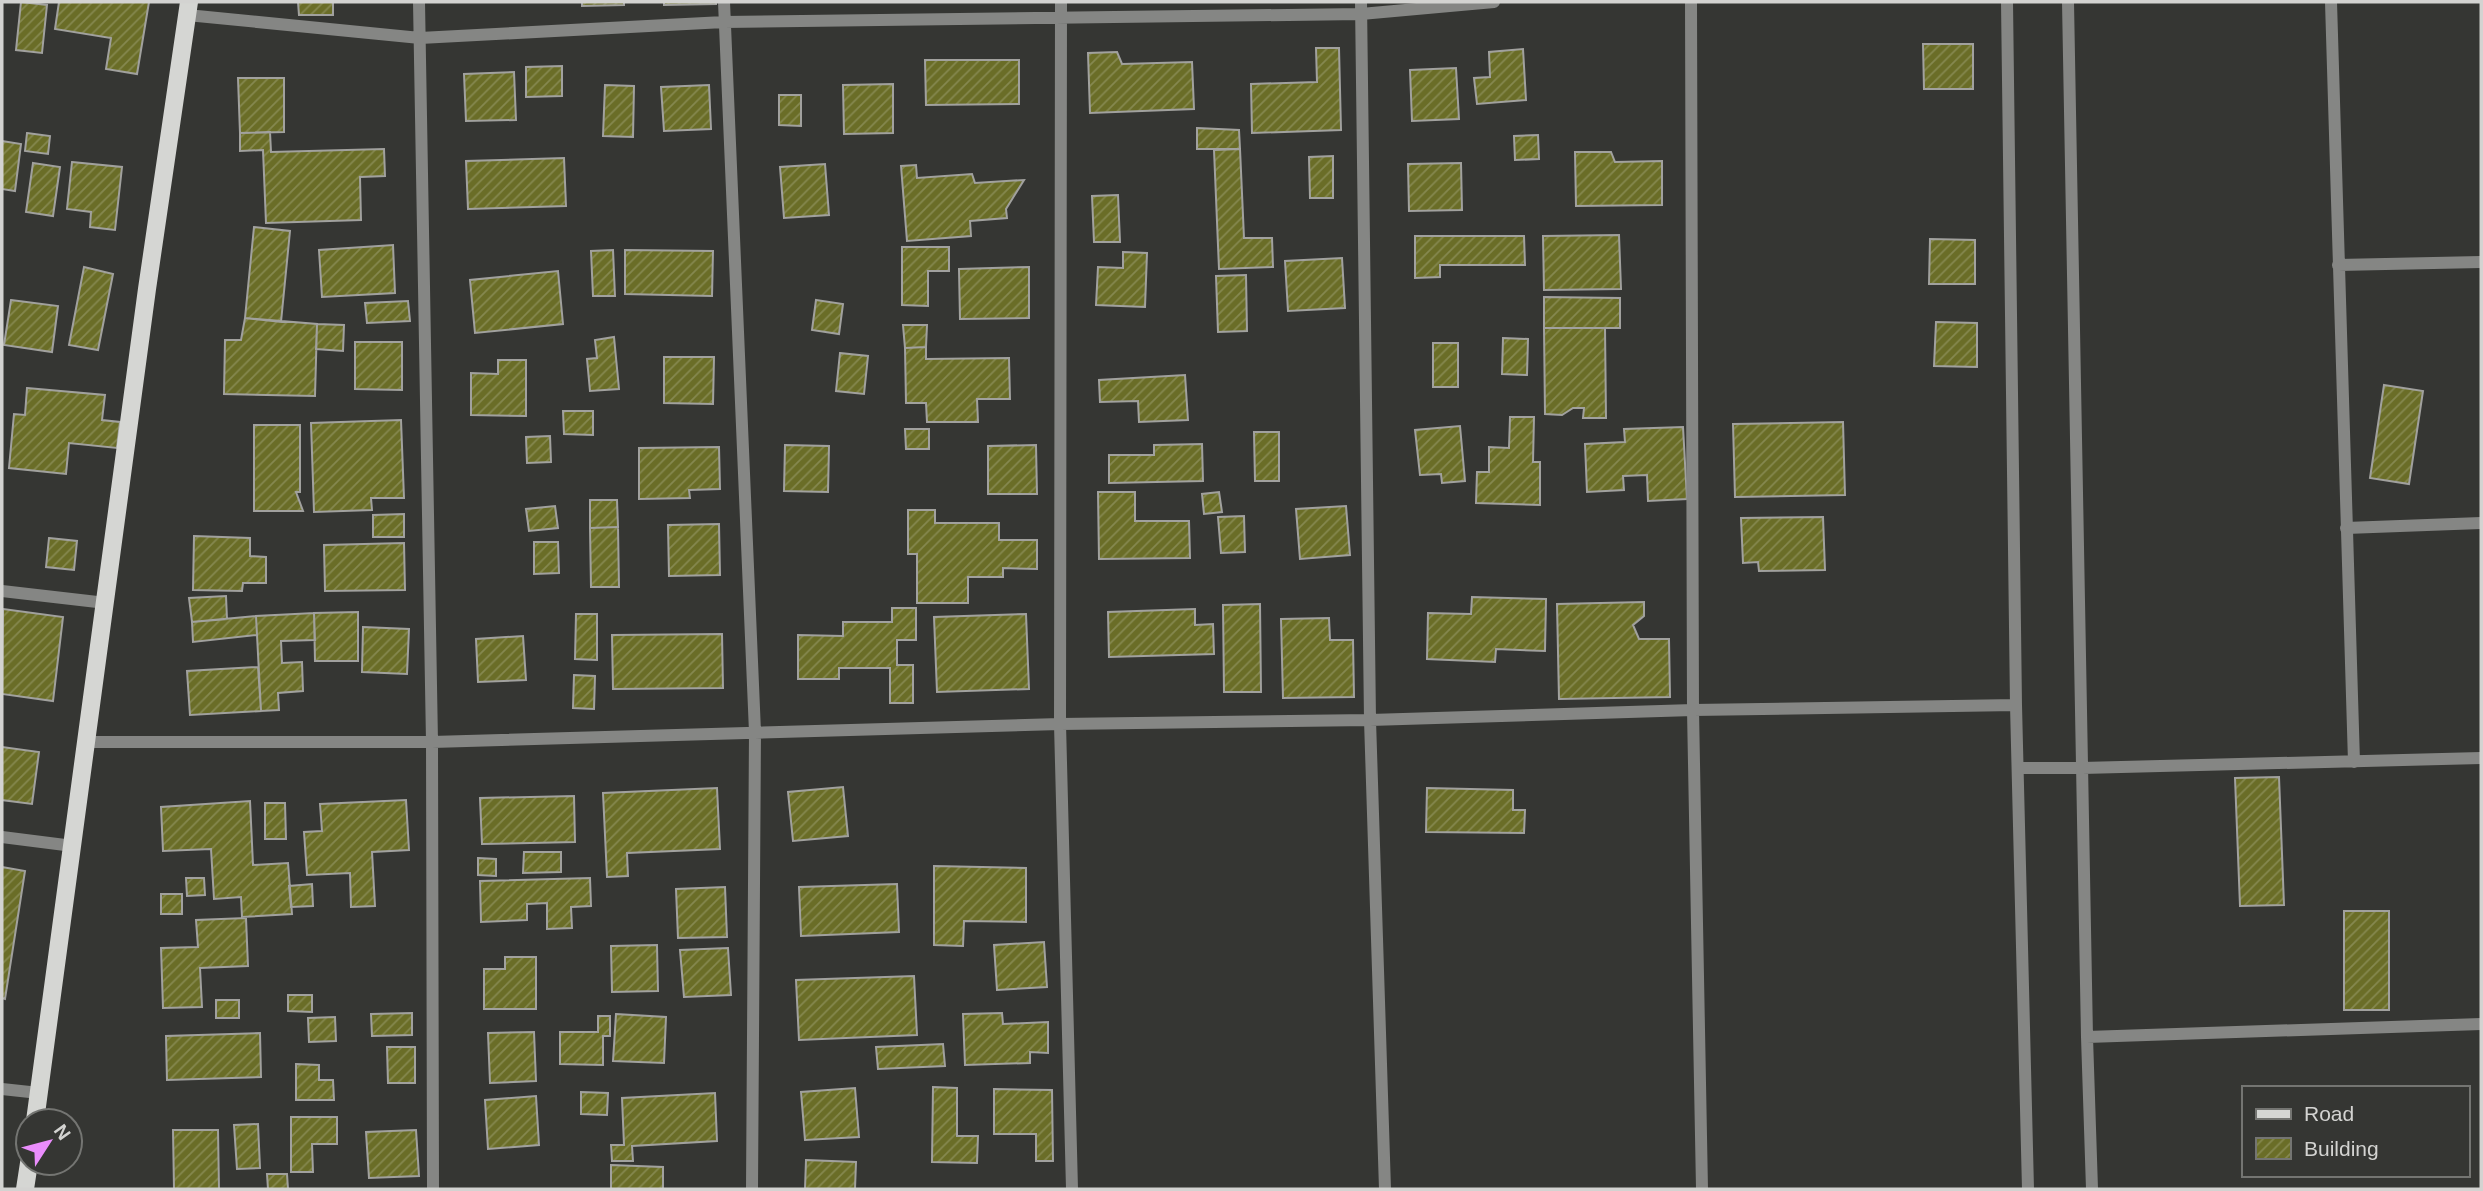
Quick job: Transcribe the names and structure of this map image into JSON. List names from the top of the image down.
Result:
{
  "legend": ["Road", "Building"],
  "north": "top right"
}
